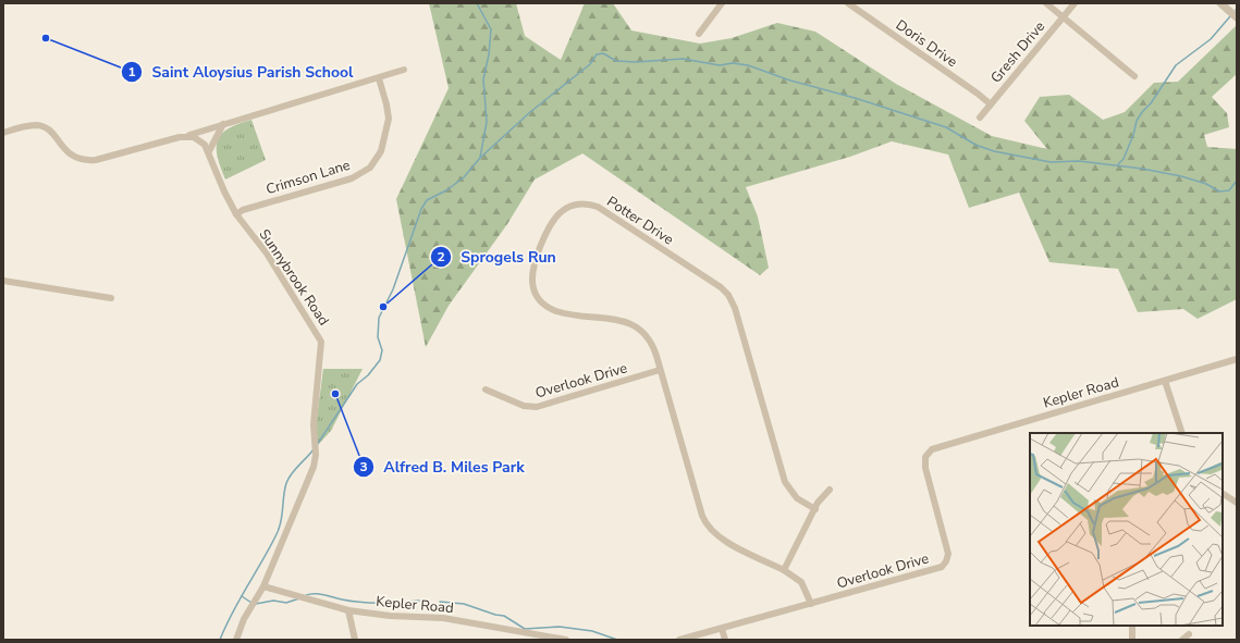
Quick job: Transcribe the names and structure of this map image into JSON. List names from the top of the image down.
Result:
{
  "streets": {
    "street": [
      "Doris Drive",
      "Gresh Drive",
      "Crimson Lane",
      "Potter Drive",
      "Sunnybrook Road",
      "Overlook Drive",
      "Kepler Road"
    ]
  },
  "crossings": [
    ["Doris Drive", "Gresh Drive"],
    ["Crimson Lane", "Sunnybrook Road"],
    ["Potter Drive", "Overlook Drive"],
    ["Sunnybrook Road", "Kepler Road"],
    ["Overlook Drive", "Kepler Road"]
  ],
  "places": ["Saint Aloysius Parish School", "Sprogels Run", "Alfred B. Miles Park"]
}
